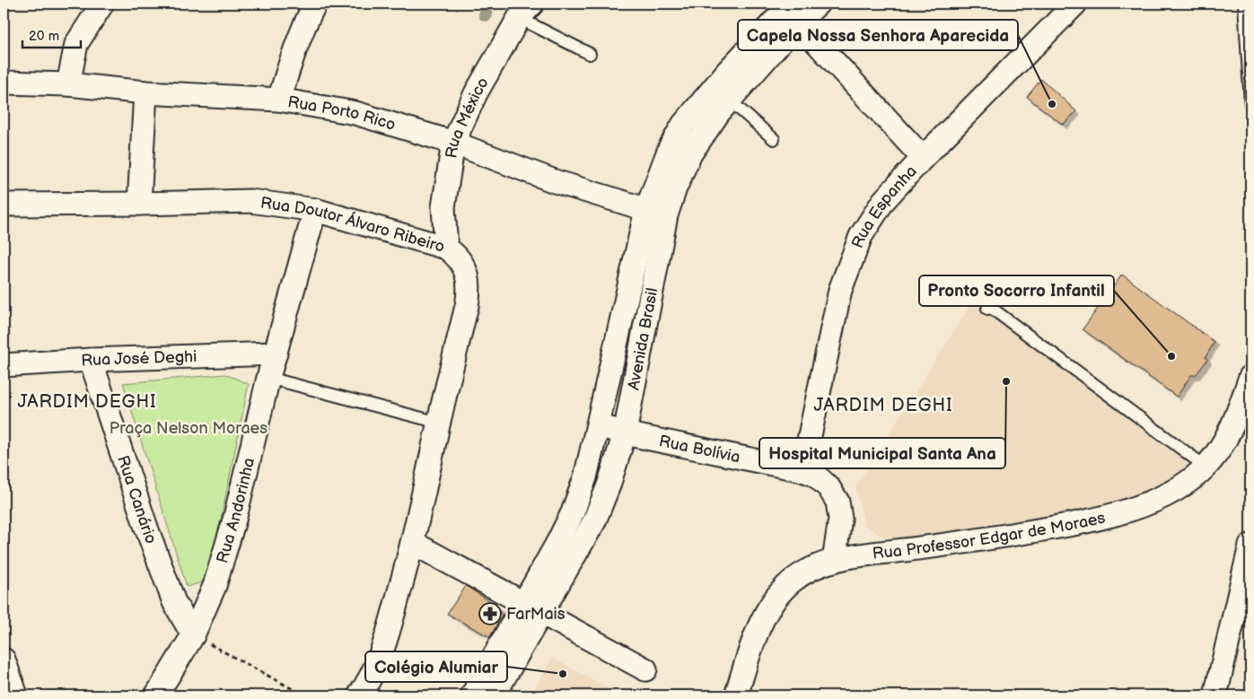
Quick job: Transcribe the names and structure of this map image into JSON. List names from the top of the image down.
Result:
{
  "streets": {
    "street": [
      "Rua Porto Rico",
      "Rua México",
      "Rua Espanha",
      "Rua Doutor Álvaro Ribeiro",
      "Avenida Brasil",
      "Rua José Deghi",
      "Rua Bolívia",
      "Rua Canário",
      "Rua Andorinha",
      "Rua Professor Edgar de Moraes"
    ]
  },
  "crossings": [
    ["Rua Porto Rico", "Rua México"],
    ["Rua Porto Rico", "Avenida Brasil"],
    ["Rua México", "Rua Doutor Álvaro Ribeiro"],
    ["Rua Espanha", "Rua Bolívia"],
    ["Rua Doutor Álvaro Ribeiro", "Rua Andorinha"],
    ["Avenida Brasil", "Rua Bolívia"],
    ["Rua José Deghi", "Rua Canário"],
    ["Rua José Deghi", "Rua Andorinha"],
    ["Rua Bolívia", "Rua Professor Edgar de Moraes"],
    ["Rua Canário", "Rua Andorinha"]
  ],
  "districts": ["JARDIM DEGHI", "JARDIM DEGHI"],
  "parks": ["Praça Nelson Moraes"],
  "places": {
    "other": [
      "Capela Nossa Senhora Aparecida",
      "Pronto Socorro Infantil",
      "Hospital Municipal Santa Ana",
      "Colégio Alumiar"
    ],
    "pharmacy": ["FarMais"]
  },
  "scale_bar": "20 m"
}
